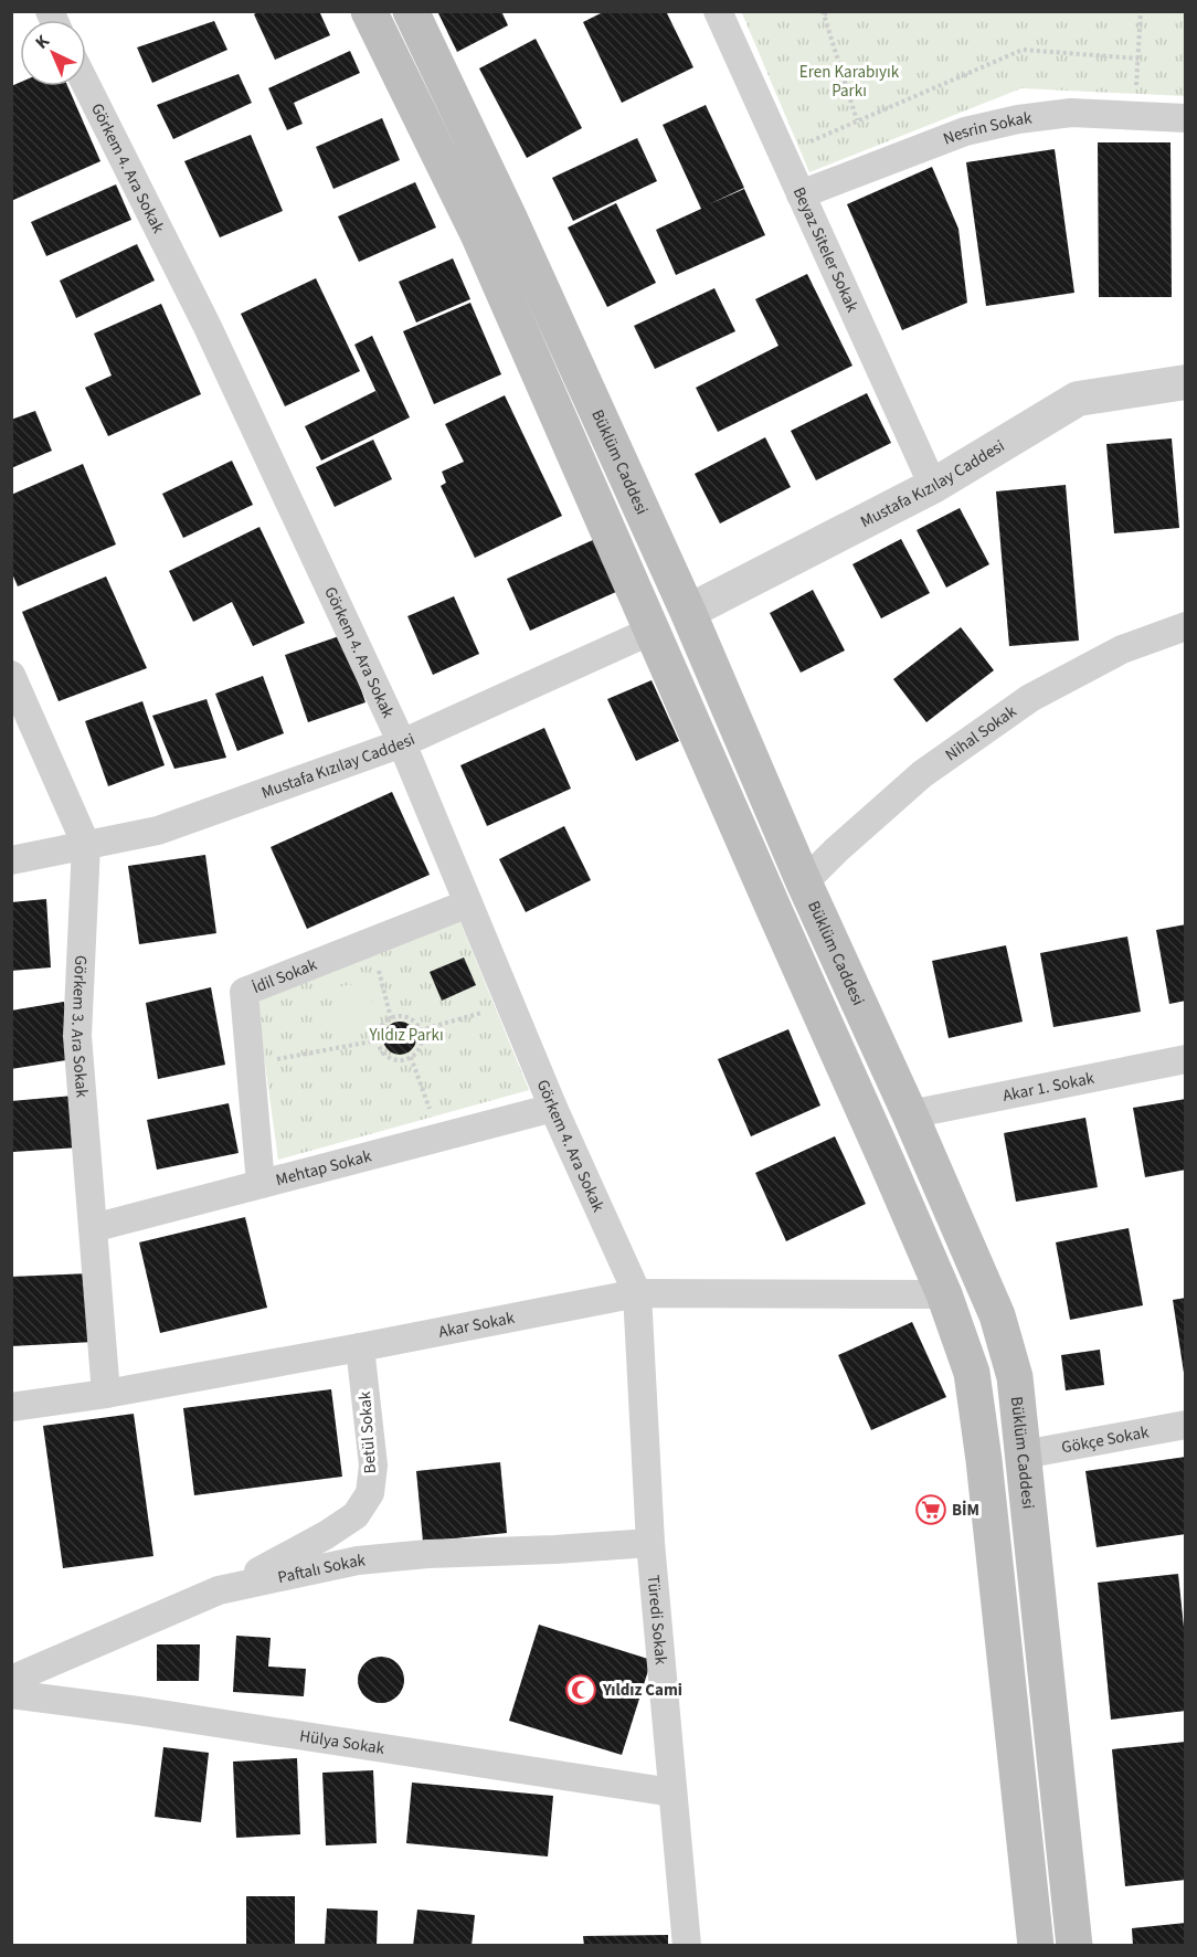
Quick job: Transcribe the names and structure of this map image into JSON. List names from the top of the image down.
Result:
{
  "streets": {
    "main road": ["Büklüm Caddesi"],
    "street": [
      "Nesrin Sokak",
      "Görkem 4. Ara Sokak",
      "Beyaz Siteler Sokak",
      "Mustafa Kızılay Caddesi",
      "Nihal Sokak",
      "İdil Sokak",
      "Görkem 3. Ara Sokak",
      "Akar 1. Sokak",
      "Mehtap Sokak",
      "Akar Sokak",
      "Betül Sokak",
      "Gökçe Sokak",
      "Paftalı Sokak",
      "Türedi Sokak",
      "Hülya Sokak"
    ]
  },
  "crossings": [
    ["Nesrin Sokak", "Beyaz Siteler Sokak"],
    ["Görkem 4. Ara Sokak", "Mustafa Kızılay Caddesi"],
    ["Görkem 4. Ara Sokak", "İdil Sokak"],
    ["Görkem 4. Ara Sokak", "Mehtap Sokak"],
    ["Görkem 4. Ara Sokak", "Akar Sokak"],
    ["Görkem 4. Ara Sokak", "Türedi Sokak"],
    ["Beyaz Siteler Sokak", "Mustafa Kızılay Caddesi"],
    ["Büklüm Caddesi", "Mustafa Kızılay Caddesi"],
    ["Büklüm Caddesi", "Nihal Sokak"],
    ["Büklüm Caddesi", "Akar 1. Sokak"],
    ["Büklüm Caddesi", "Gökçe Sokak"],
    ["Mustafa Kızılay Caddesi", "Görkem 3. Ara Sokak"],
    ["İdil Sokak", "Mehtap Sokak"],
    ["Görkem 3. Ara Sokak", "Mehtap Sokak"],
    ["Görkem 3. Ara Sokak", "Akar Sokak"],
    ["Akar Sokak", "Betül Sokak"],
    ["Akar Sokak", "Türedi Sokak"],
    ["Betül Sokak", "Paftalı Sokak"],
    ["Paftalı Sokak", "Türedi Sokak"],
    ["Türedi Sokak", "Hülya Sokak"]
  ],
  "parks": ["Eren Karabıyık Parkı", "Yıldız Parkı"],
  "places": {
    "supermarket": ["BİM"],
    "mosque": ["Yıldız Cami"]
  },
  "north": "top left"
}
